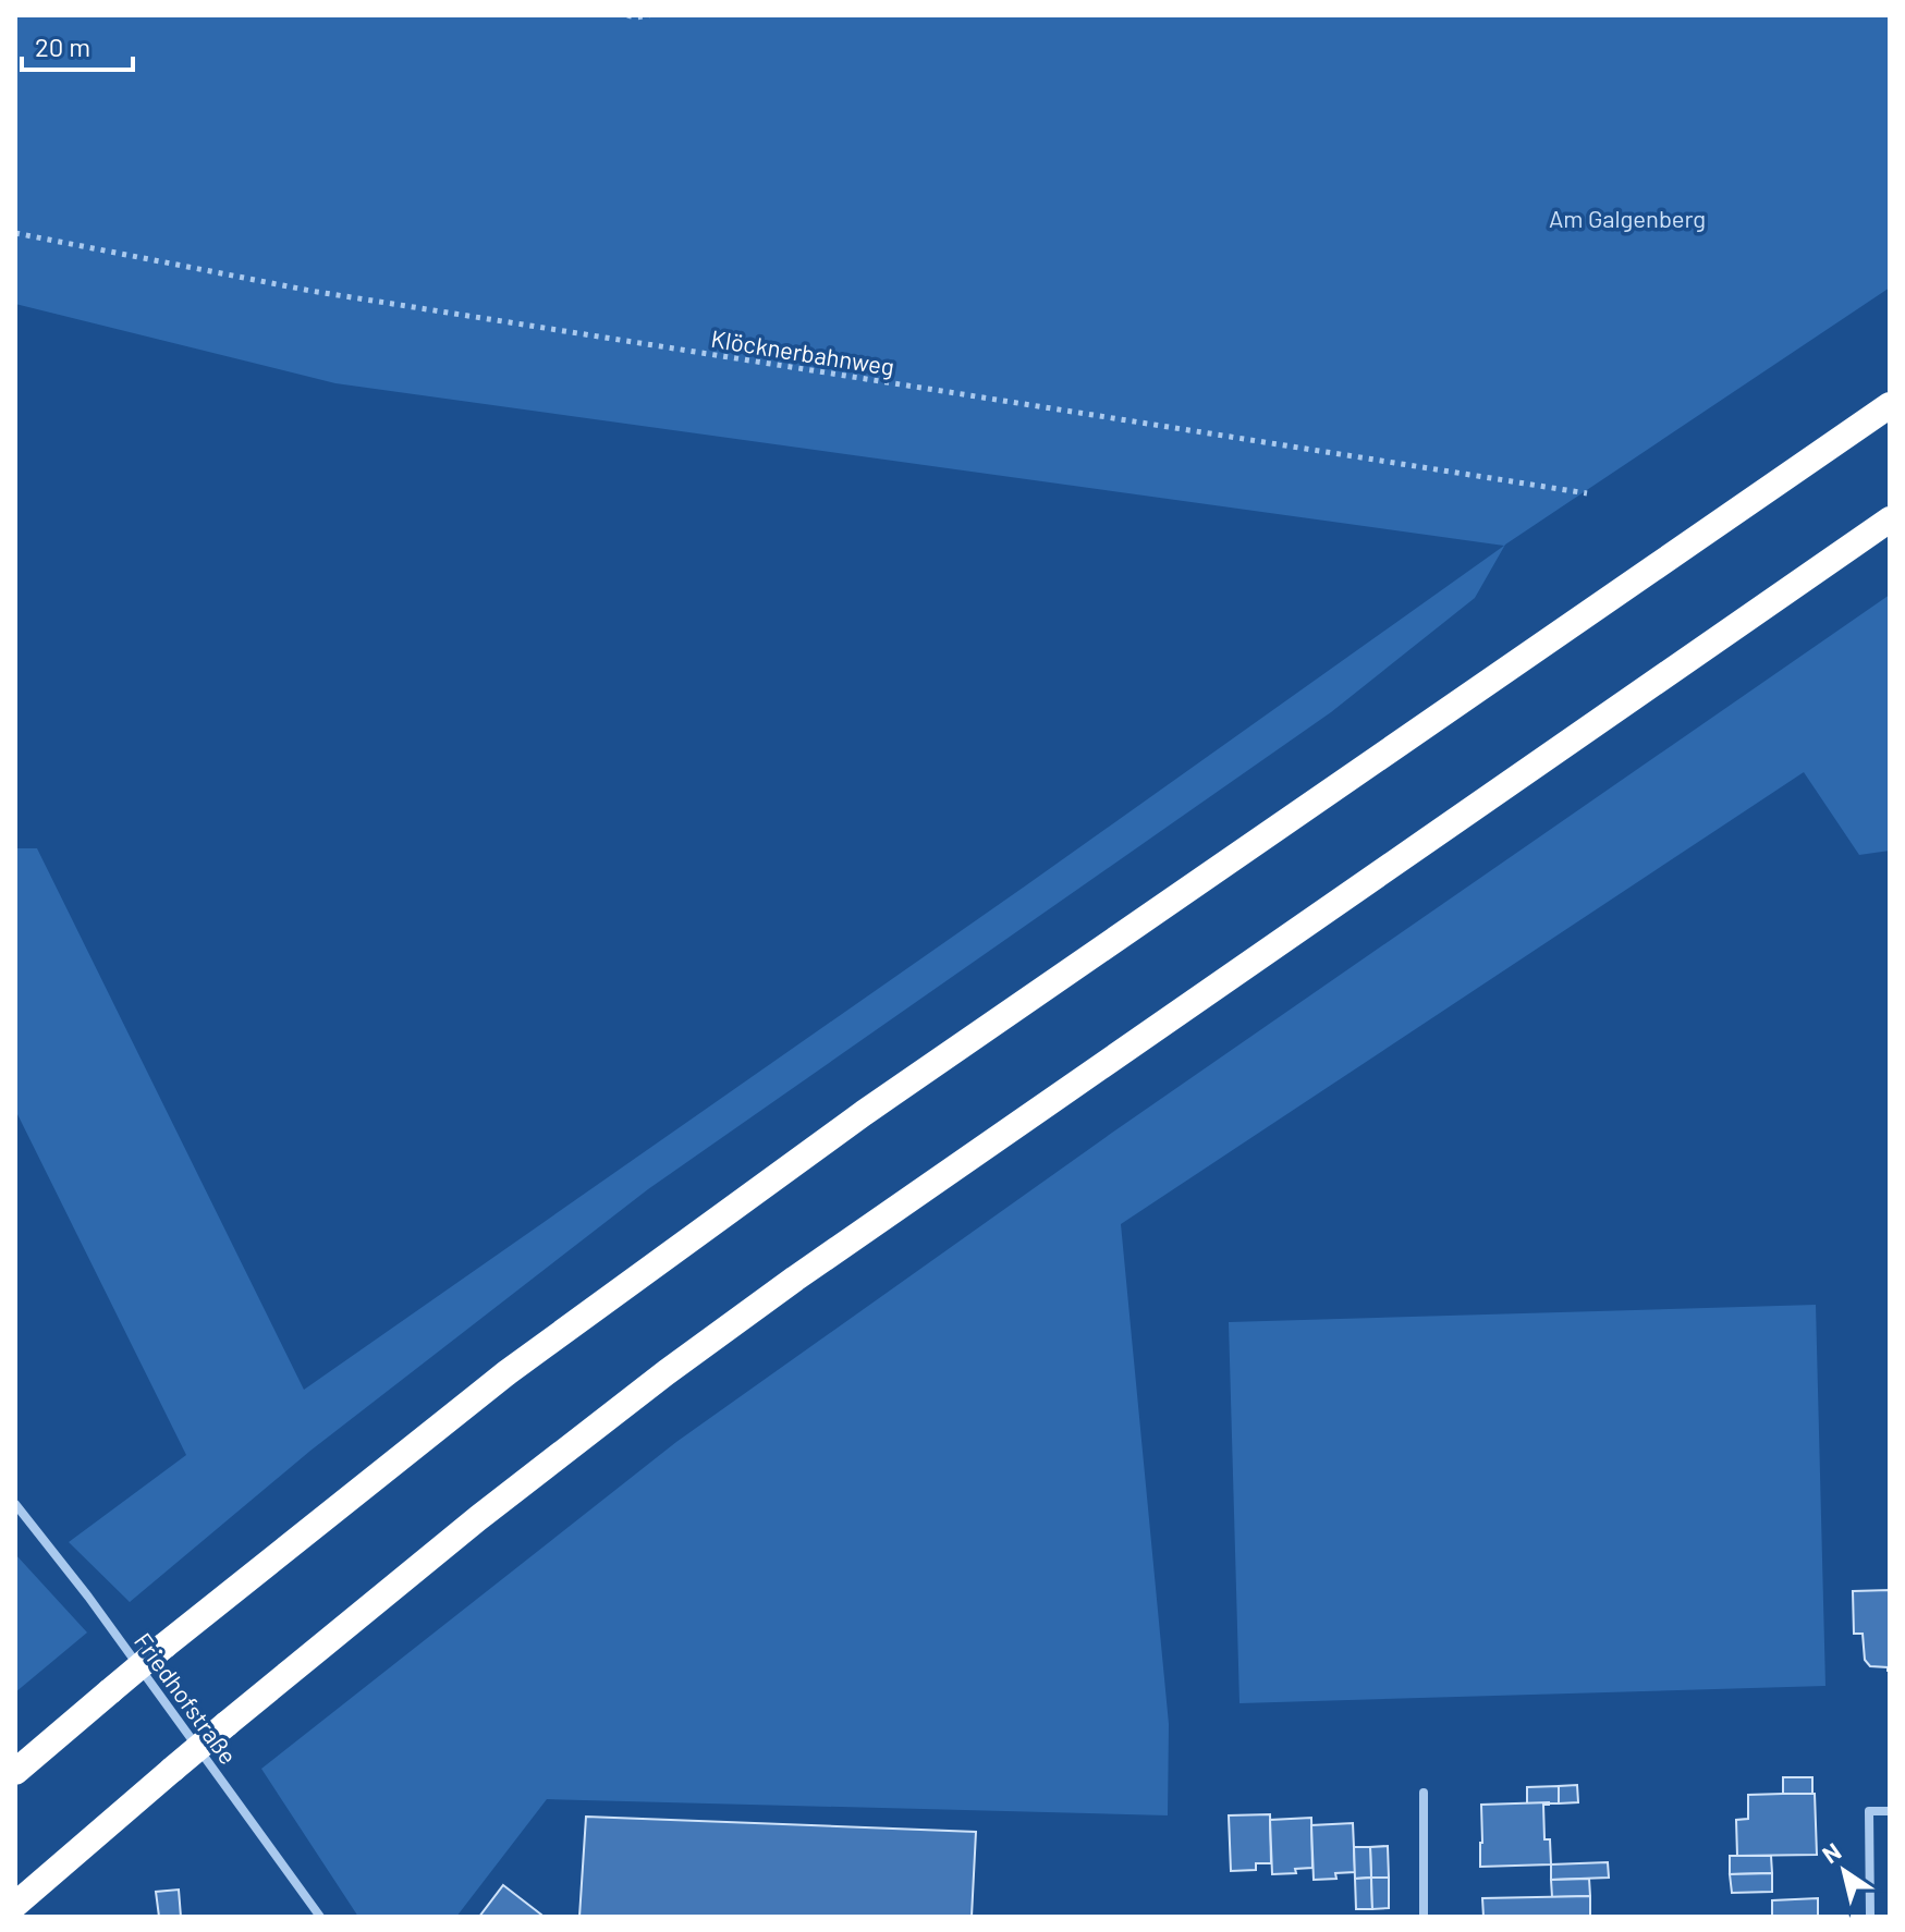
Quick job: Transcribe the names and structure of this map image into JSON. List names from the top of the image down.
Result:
{
  "streets": {
    "street": ["Friedhofstraße"],
    "path": ["Klöcknerbahnweg"]
  },
  "parks": ["Am Galgenberg"],
  "scale_bar": "20 m",
  "north": "top left"
}
